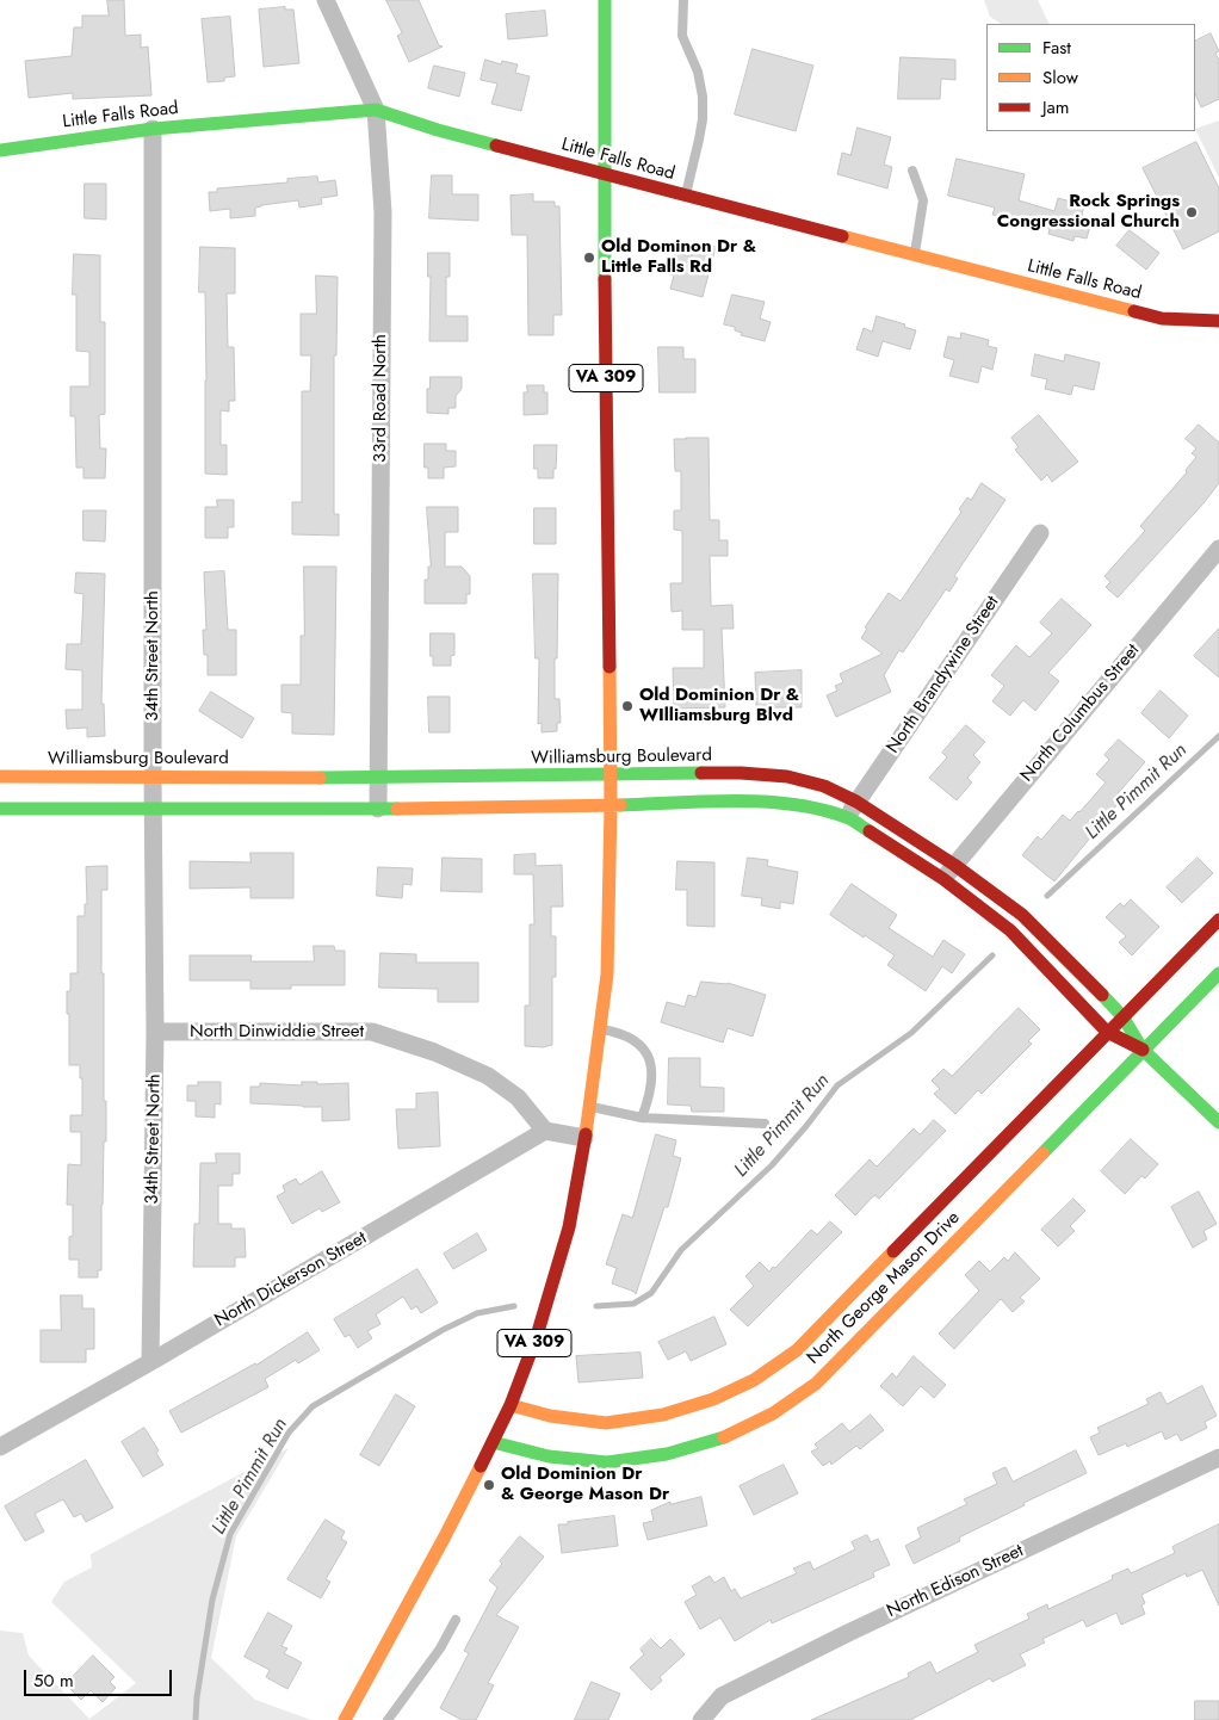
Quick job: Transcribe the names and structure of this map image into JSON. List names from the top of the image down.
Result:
{
  "streets": {
    "main road": [
      "Little Falls Road",
      "VA 309",
      "Williamsburg Boulevard",
      "North George Mason Drive"
    ],
    "street": [
      "33rd Road North",
      "34th Street North",
      "North Brandywine Street",
      "North Columbus Street",
      "North Dinwiddie Street",
      "North Dickerson Street",
      "North Edison Street"
    ]
  },
  "crossings": [
    ["Little Falls Road", "VA 309"],
    ["Little Falls Road", "33rd Road North"],
    ["Little Falls Road", "34th Street North"],
    ["VA 309", "Williamsburg Boulevard"],
    ["VA 309", "North George Mason Drive"],
    ["33rd Road North", "Williamsburg Boulevard"],
    ["34th Street North", "Williamsburg Boulevard"],
    ["34th Street North", "North Dinwiddie Street"],
    ["34th Street North", "North Dickerson Street"],
    ["North Brandywine Street", "Williamsburg Boulevard"],
    ["North Columbus Street", "Williamsburg Boulevard"],
    ["Williamsburg Boulevard", "North George Mason Drive"],
    ["North Dinwiddie Street", "North Dickerson Street"]
  ],
  "water": ["Little Pimmit Run"],
  "places": [
    "Rock Springs Congressional Church",
    "Old Dominon Dr & Little Falls Rd",
    "Old Dominion Dr & WIlliamsburg Blvd",
    "Old Dominion Dr & George Mason Dr"
  ],
  "legend": ["Fast", "Slow", "Jam"],
  "scale_bar": "50 m"
}
